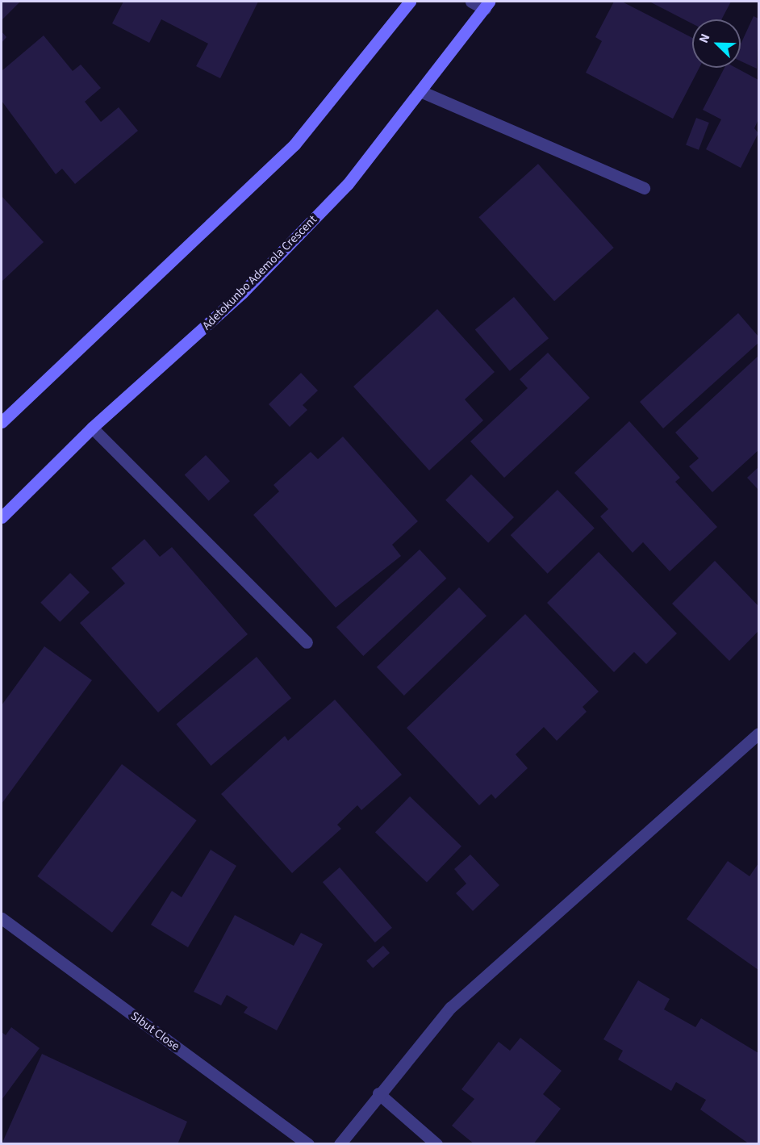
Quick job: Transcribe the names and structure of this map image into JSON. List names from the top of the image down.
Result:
{
  "streets": {
    "main road": ["Adetokunbo Ademola Crescent"],
    "street": ["Sibut Close"]
  },
  "north": "top left"
}
